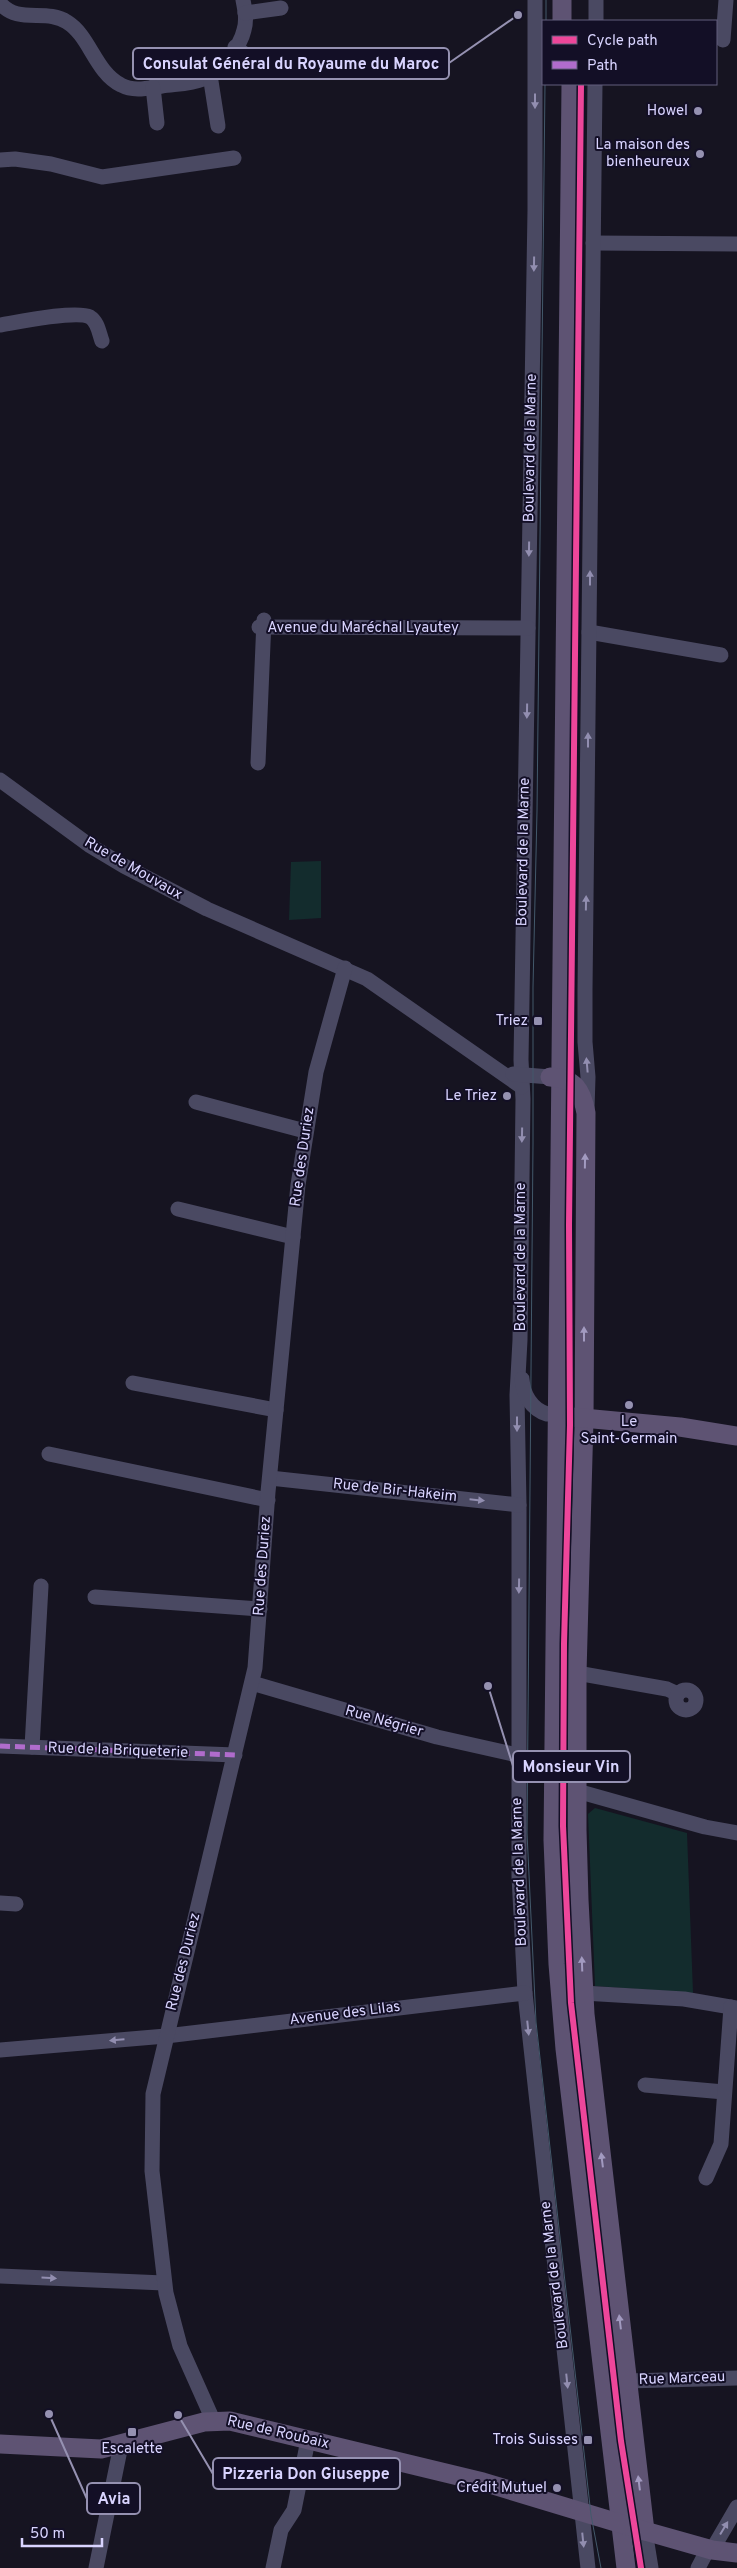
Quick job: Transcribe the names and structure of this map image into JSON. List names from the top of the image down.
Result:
{
  "streets": {
    "main road": ["Boulevard de la Marne", "Rue de Roubaix"],
    "street": [
      "Avenue du Maréchal Lyautey",
      "Rue de Mouvaux",
      "Rue des Duriez",
      "Rue de Bir-Hakeim",
      "Rue Négrier",
      "Rue de la Briqueterie",
      "Avenue des Lilas",
      "Rue Marceau"
    ]
  },
  "crossings": [
    ["Boulevard de la Marne", "Avenue du Maréchal Lyautey"],
    ["Boulevard de la Marne", "Rue de Mouvaux"],
    ["Boulevard de la Marne", "Rue de Bir-Hakeim"],
    ["Boulevard de la Marne", "Rue Négrier"],
    ["Boulevard de la Marne", "Avenue des Lilas"],
    ["Boulevard de la Marne", "Rue Marceau"],
    ["Boulevard de la Marne", "Rue de Roubaix"],
    ["Rue de Mouvaux", "Rue des Duriez"],
    ["Rue des Duriez", "Rue de Bir-Hakeim"],
    ["Rue des Duriez", "Rue Négrier"],
    ["Rue des Duriez", "Rue de la Briqueterie"],
    ["Rue des Duriez", "Avenue des Lilas"],
    ["Rue des Duriez", "Rue de Roubaix"]
  ],
  "one_way": ["Rue de Bir-Hakeim"],
  "places": {
    "other": [
      "Consulat Général du Royaume du Maroc",
      "Howel",
      "La maison des bienheureux",
      "Le Triez",
      "Le Saint-Germain",
      "Monsieur Vin",
      "Avia",
      "Pizzeria Don Giuseppe",
      "Crédit Mutuel"
    ],
    "transit": ["Triez", "Escalette", "Trois Suisses"]
  },
  "legend": ["Cycle path", "Path"],
  "scale_bar": "50 m"
}
